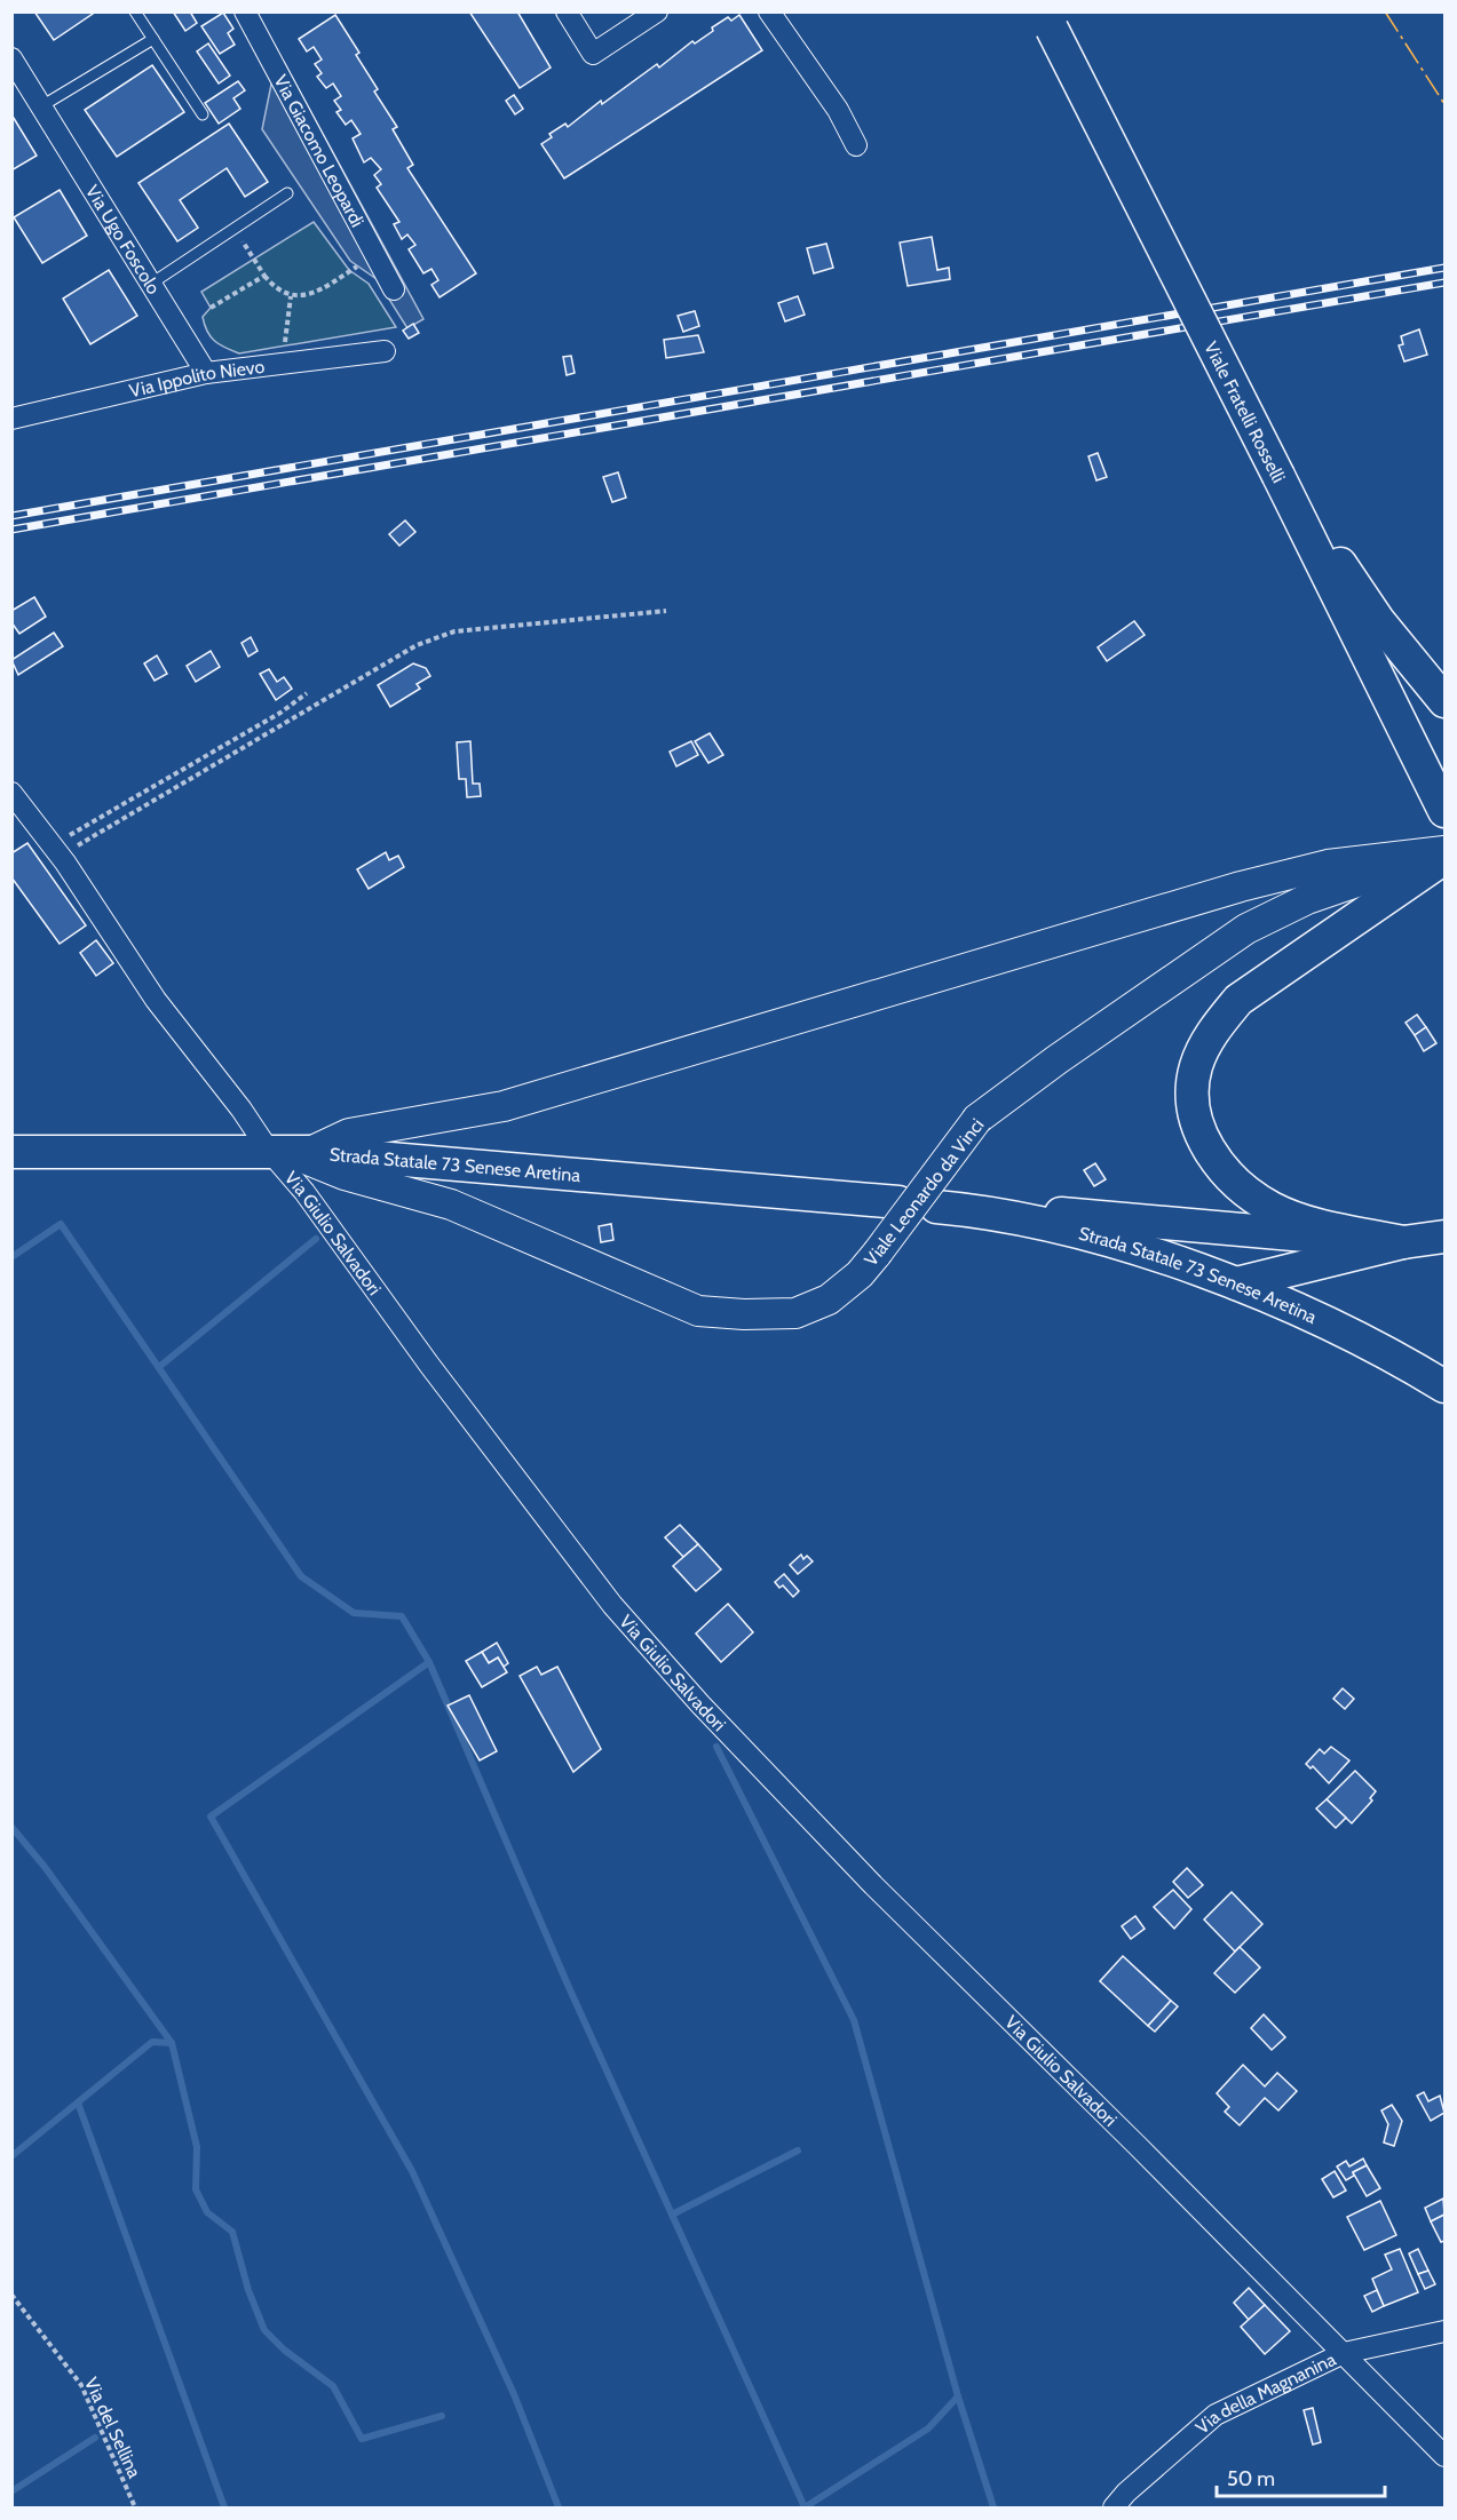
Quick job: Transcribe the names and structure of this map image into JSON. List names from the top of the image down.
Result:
{
  "streets": {
    "main road": ["Viale Fratelli Rosselli", "Strada Statale 73 Senese Aretina", "Viale Leonardo da Vinci"],
    "street": [
      "Via Giacomo Leopardi",
      "Via Ugo Foscolo",
      "Via Ippolito Nievo",
      "Via Giulio Salvadori",
      "Via della Magnanina"
    ],
    "path": ["Via del Sellina"]
  },
  "crossings": [
    ["Via Ugo Foscolo", "Via Ippolito Nievo"],
    ["Strada Statale 73 Senese Aretina", "Viale Leonardo da Vinci"],
    ["Strada Statale 73 Senese Aretina", "Via Giulio Salvadori"],
    ["Viale Leonardo da Vinci", "Via Giulio Salvadori"],
    ["Via Giulio Salvadori", "Via della Magnanina"]
  ],
  "scale_bar": "50 m"
}
